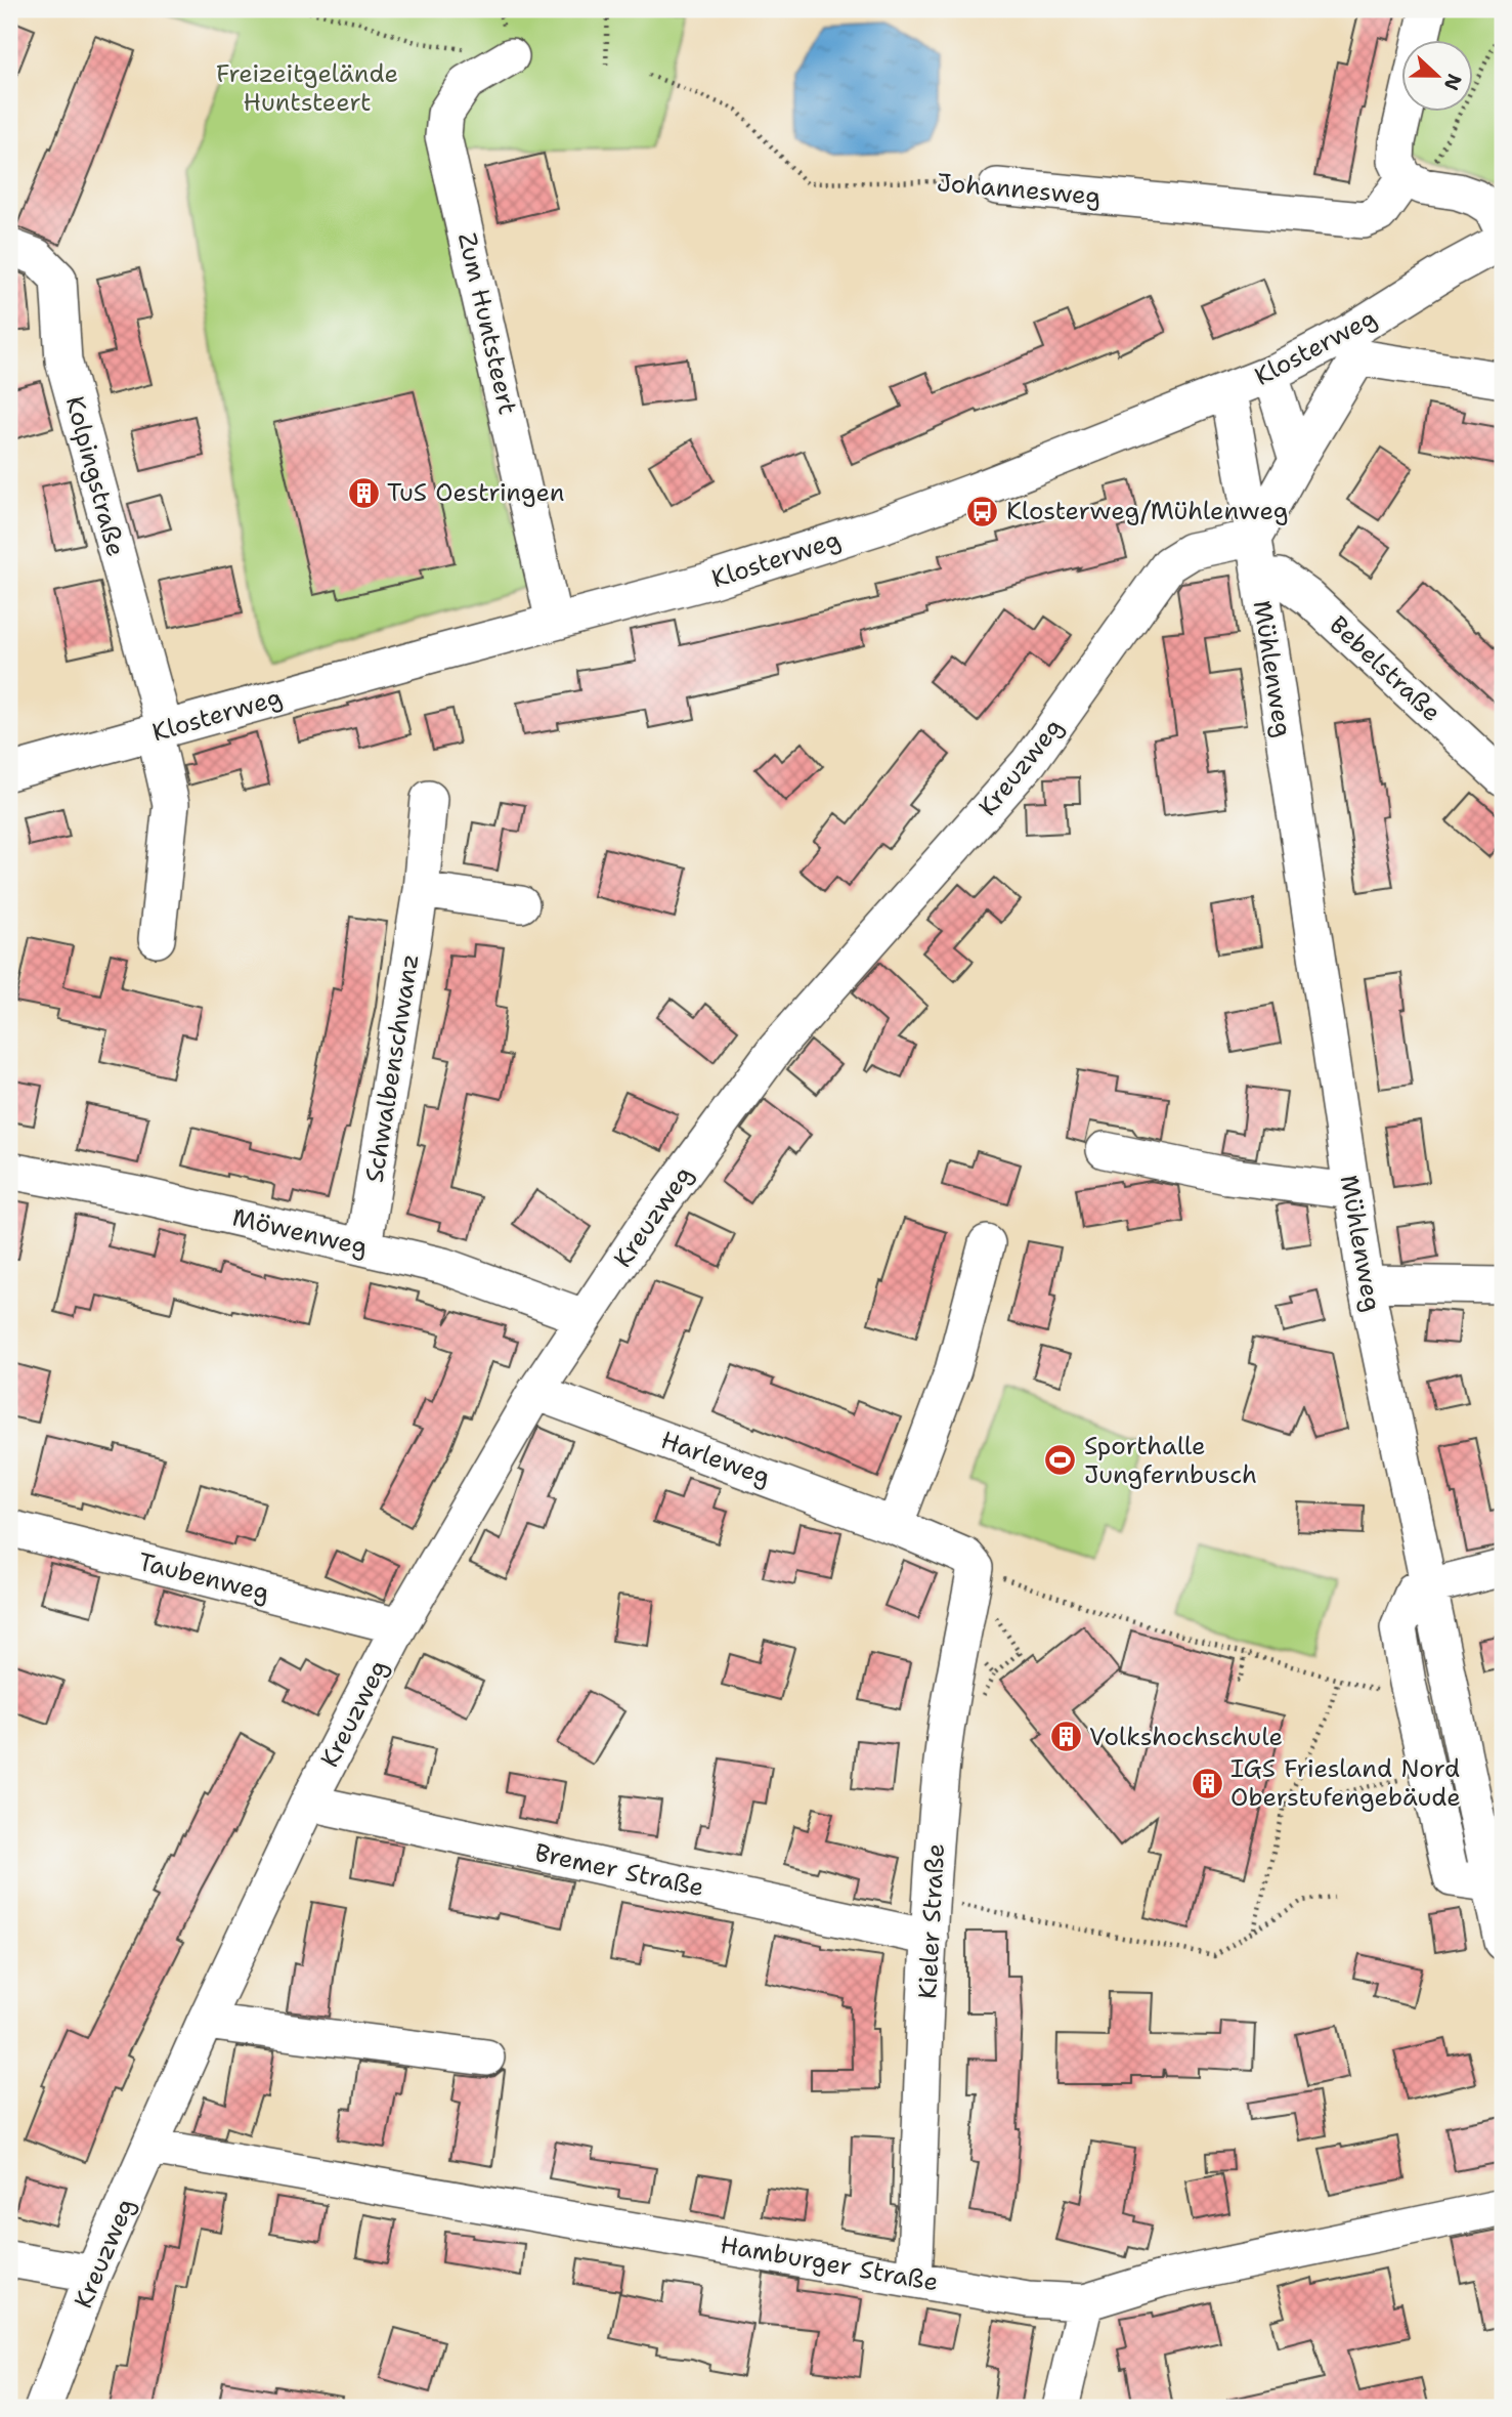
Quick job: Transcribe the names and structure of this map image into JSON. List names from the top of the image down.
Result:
{
  "streets": {
    "street": [
      "Johannesweg",
      "Zum Huntsteert",
      "Klosterweg",
      "Kolpingstraße",
      "Mühlenweg",
      "Bebelstraße",
      "Kreuzweg",
      "Schwalbenschwanz",
      "Möwenweg",
      "Harleweg",
      "Taubenweg",
      "Bremer Straße",
      "Kieler Straße",
      "Hamburger Straße"
    ]
  },
  "crossings": [
    ["Zum Huntsteert", "Klosterweg"],
    ["Klosterweg", "Kolpingstraße"],
    ["Klosterweg", "Mühlenweg"],
    ["Mühlenweg", "Bebelstraße"],
    ["Mühlenweg", "Kreuzweg"],
    ["Kreuzweg", "Möwenweg"],
    ["Kreuzweg", "Harleweg"],
    ["Kreuzweg", "Taubenweg"],
    ["Kreuzweg", "Bremer Straße"],
    ["Kreuzweg", "Hamburger Straße"],
    ["Schwalbenschwanz", "Möwenweg"],
    ["Harleweg", "Kieler Straße"],
    ["Bremer Straße", "Kieler Straße"],
    ["Kieler Straße", "Hamburger Straße"]
  ],
  "parks": ["Freizeitgelände Huntsteert"],
  "places": {
    "building": ["TuS Oestringen", "Volkshochschule", "IGS Friesland Nord Oberstufengebäude"],
    "bus stop": ["Klosterweg/Mühlenweg"],
    "sports": ["Sporthalle Jungfernbusch"]
  },
  "north": "right"
}
